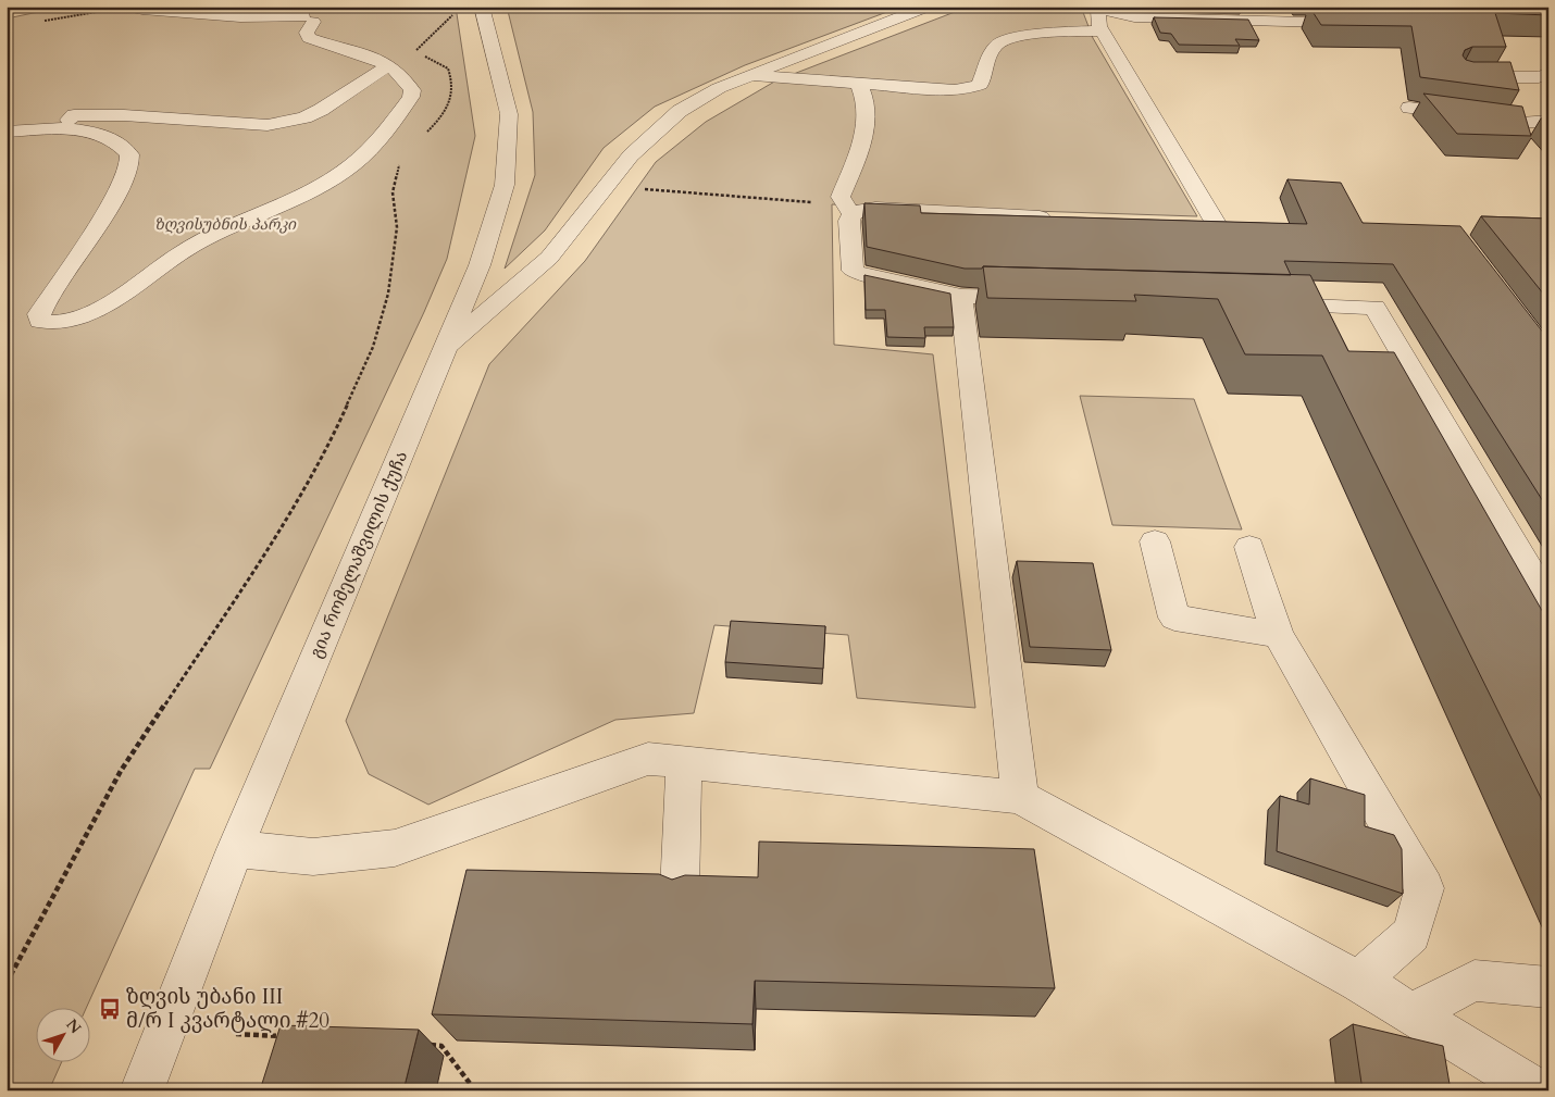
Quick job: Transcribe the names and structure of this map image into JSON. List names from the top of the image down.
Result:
{
  "streets": {
    "street": ["გია რომელაშვილის ქუჩა"]
  },
  "parks": ["ზღვისუბნის პარკი"],
  "places": {
    "bus stop": ["ზღვის უბანი III მ/რ I კვარტალი #20"]
  },
  "north": "top right"
}
